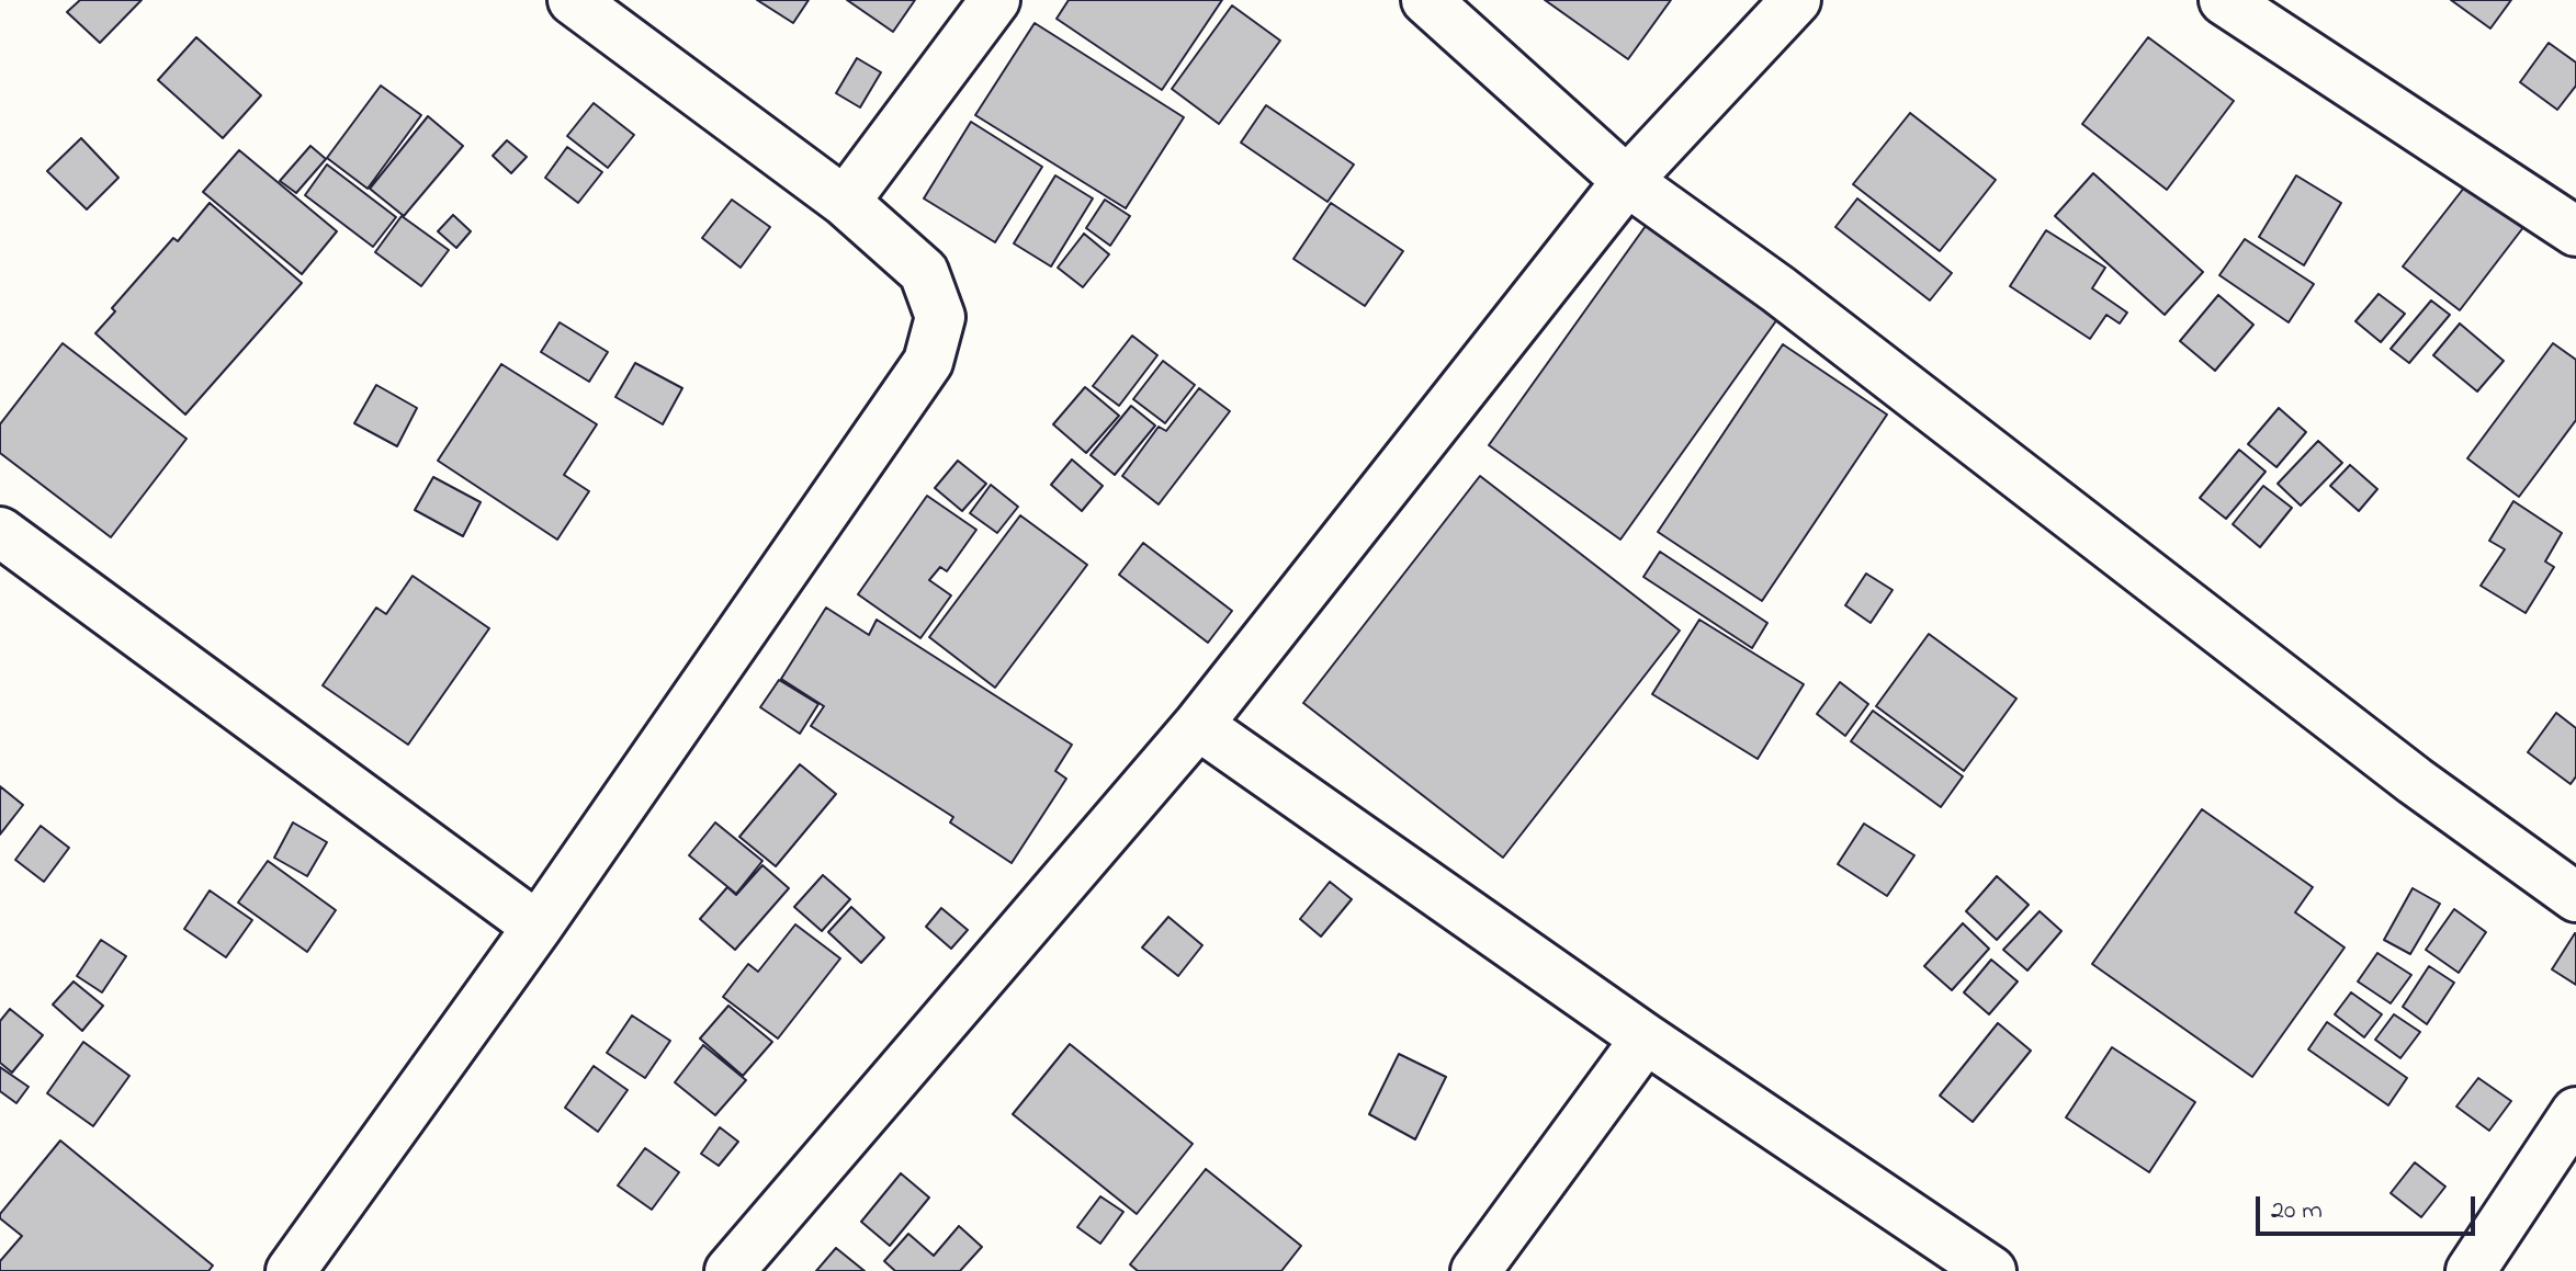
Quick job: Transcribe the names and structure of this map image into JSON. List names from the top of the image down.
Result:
{
  "scale_bar": "20 m"
}
